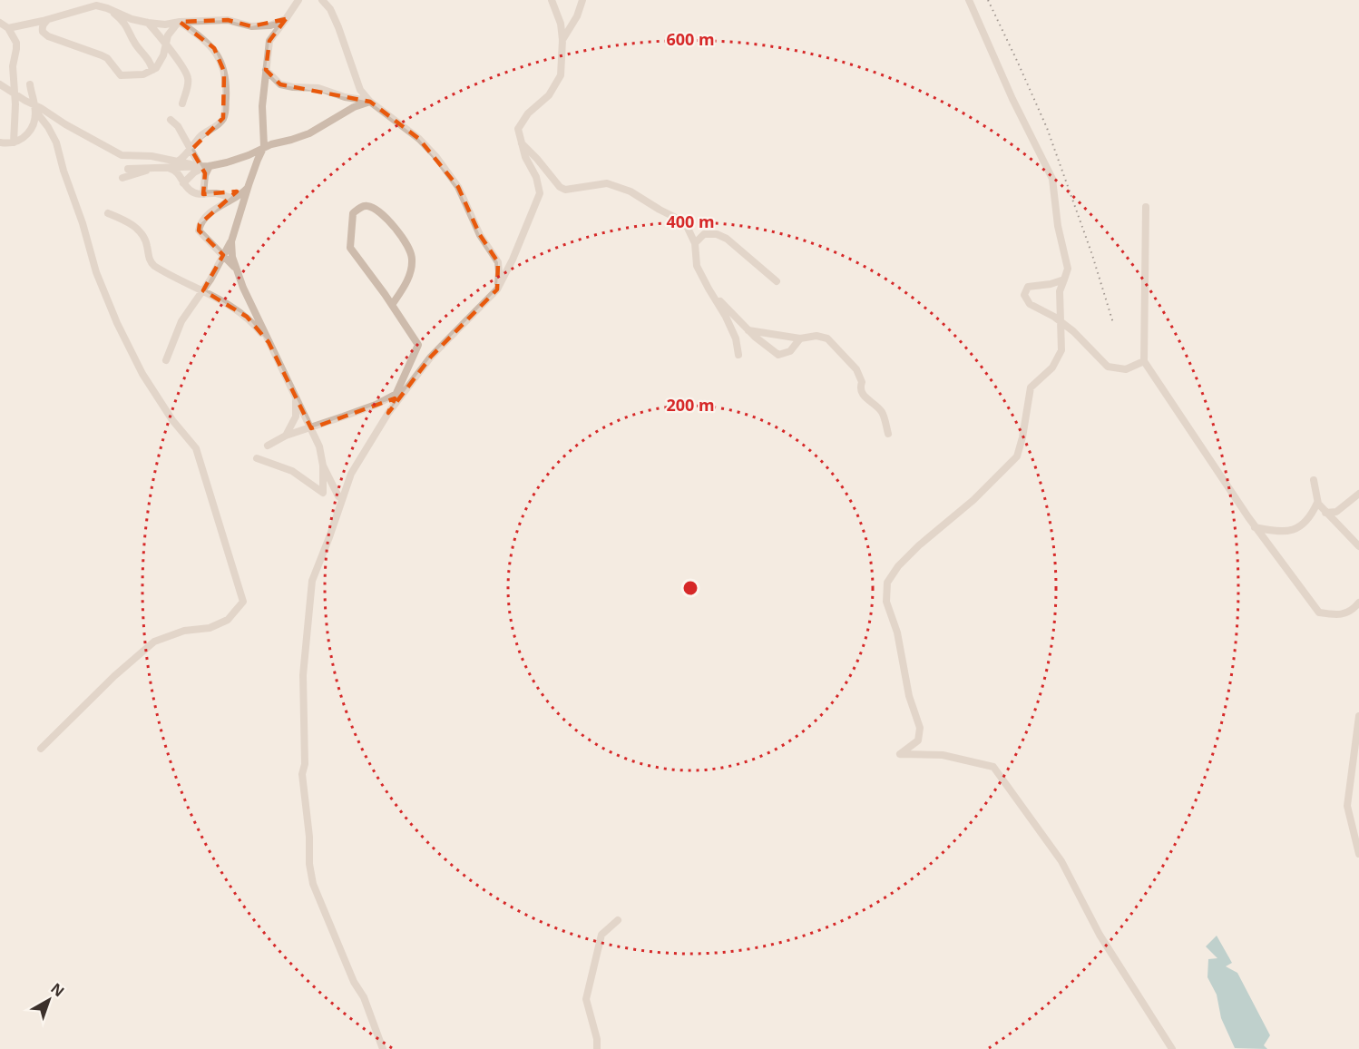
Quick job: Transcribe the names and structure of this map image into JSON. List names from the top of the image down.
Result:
{
  "north": "top right",
  "rings": ["600 m", "400 m", "200 m"]
}
